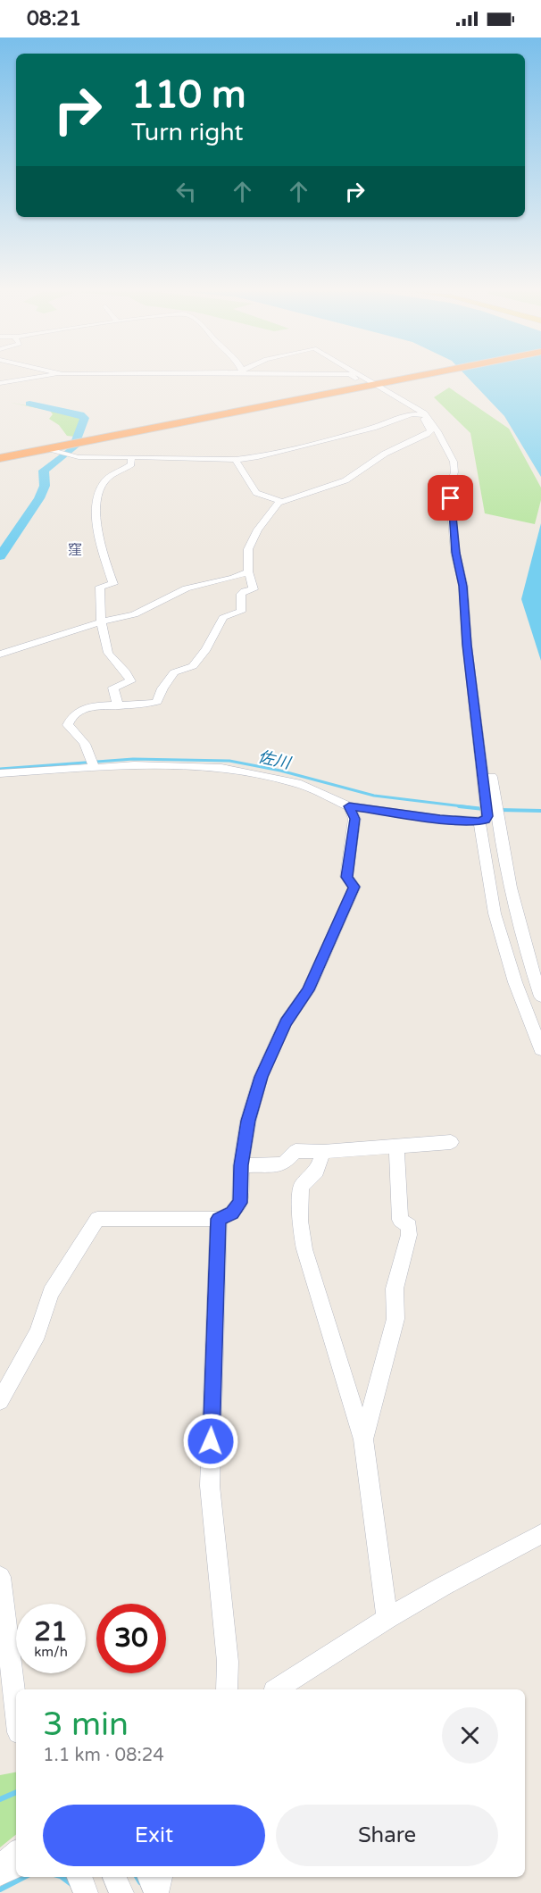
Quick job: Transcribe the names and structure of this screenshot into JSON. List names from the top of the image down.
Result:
{
  "districts": ["窪"],
  "water": ["佐川"],
  "page": {
    "status": "08:21",
    "turn": ["110 m", "Turn right"],
    "speed": "21 km/h",
    "limit": "30",
    "heading": ["3 min", "1.1 km · 08:24"],
    "buttons": ["Exit", "Share"]
  }
}
